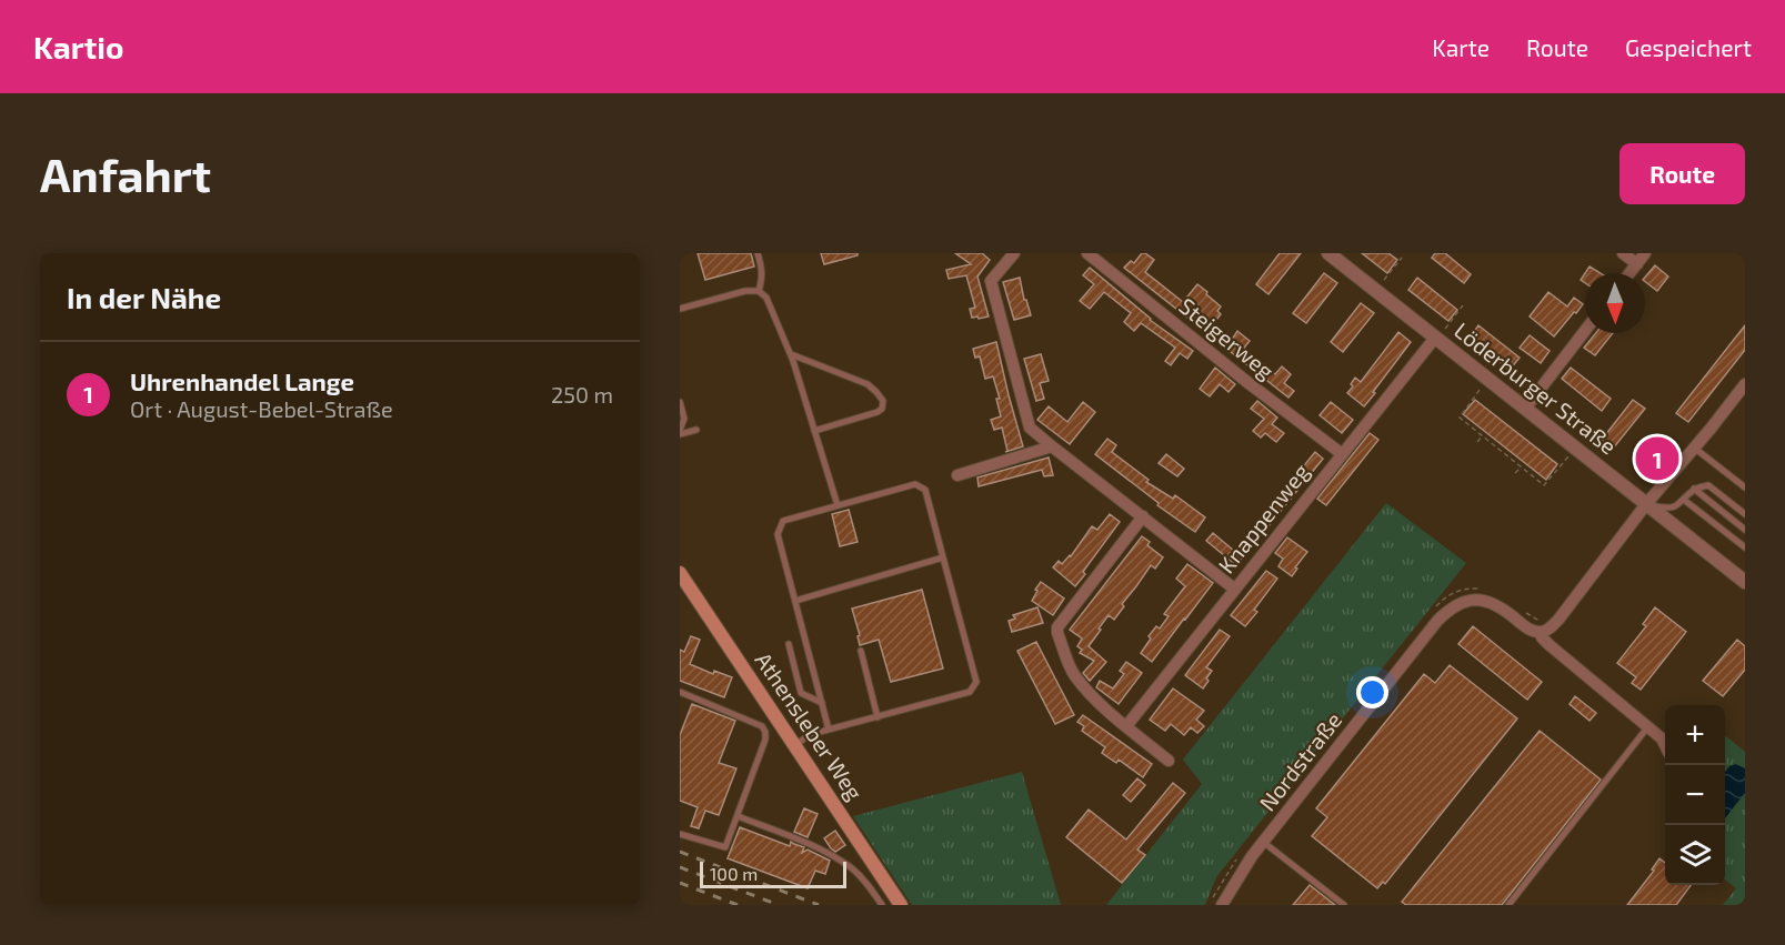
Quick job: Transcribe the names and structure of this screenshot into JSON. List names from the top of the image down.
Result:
{
  "streets": {
    "main road": ["Athensleber Weg"],
    "street": [
      "Steigerweg",
      "Löderburger Straße",
      "Knappenweg",
      "Nordstraße"
    ]
  },
  "crossings": [
    ["Steigerweg", "Knappenweg"],
    ["Löderburger Straße", "Knappenweg"]
  ],
  "scale_bar": "100 m",
  "north": "bottom",
  "page": {
    "header": "Kartio",
    "nav": ["Karte", "Route", "Gespeichert"],
    "buttons": "Route",
    "title": "Anfahrt",
    "heading": "In der Nähe",
    "list": [
      {
        "mark": "1",
        "name": "Uhrenhandel Lange",
        "note": "Ort · August-Bebel-Straße",
        "value": "250 m"
      }
    ],
    "pins": "1",
    "map_buttons": ["+", "−"],
    "scale": "100 m"
  }
}
